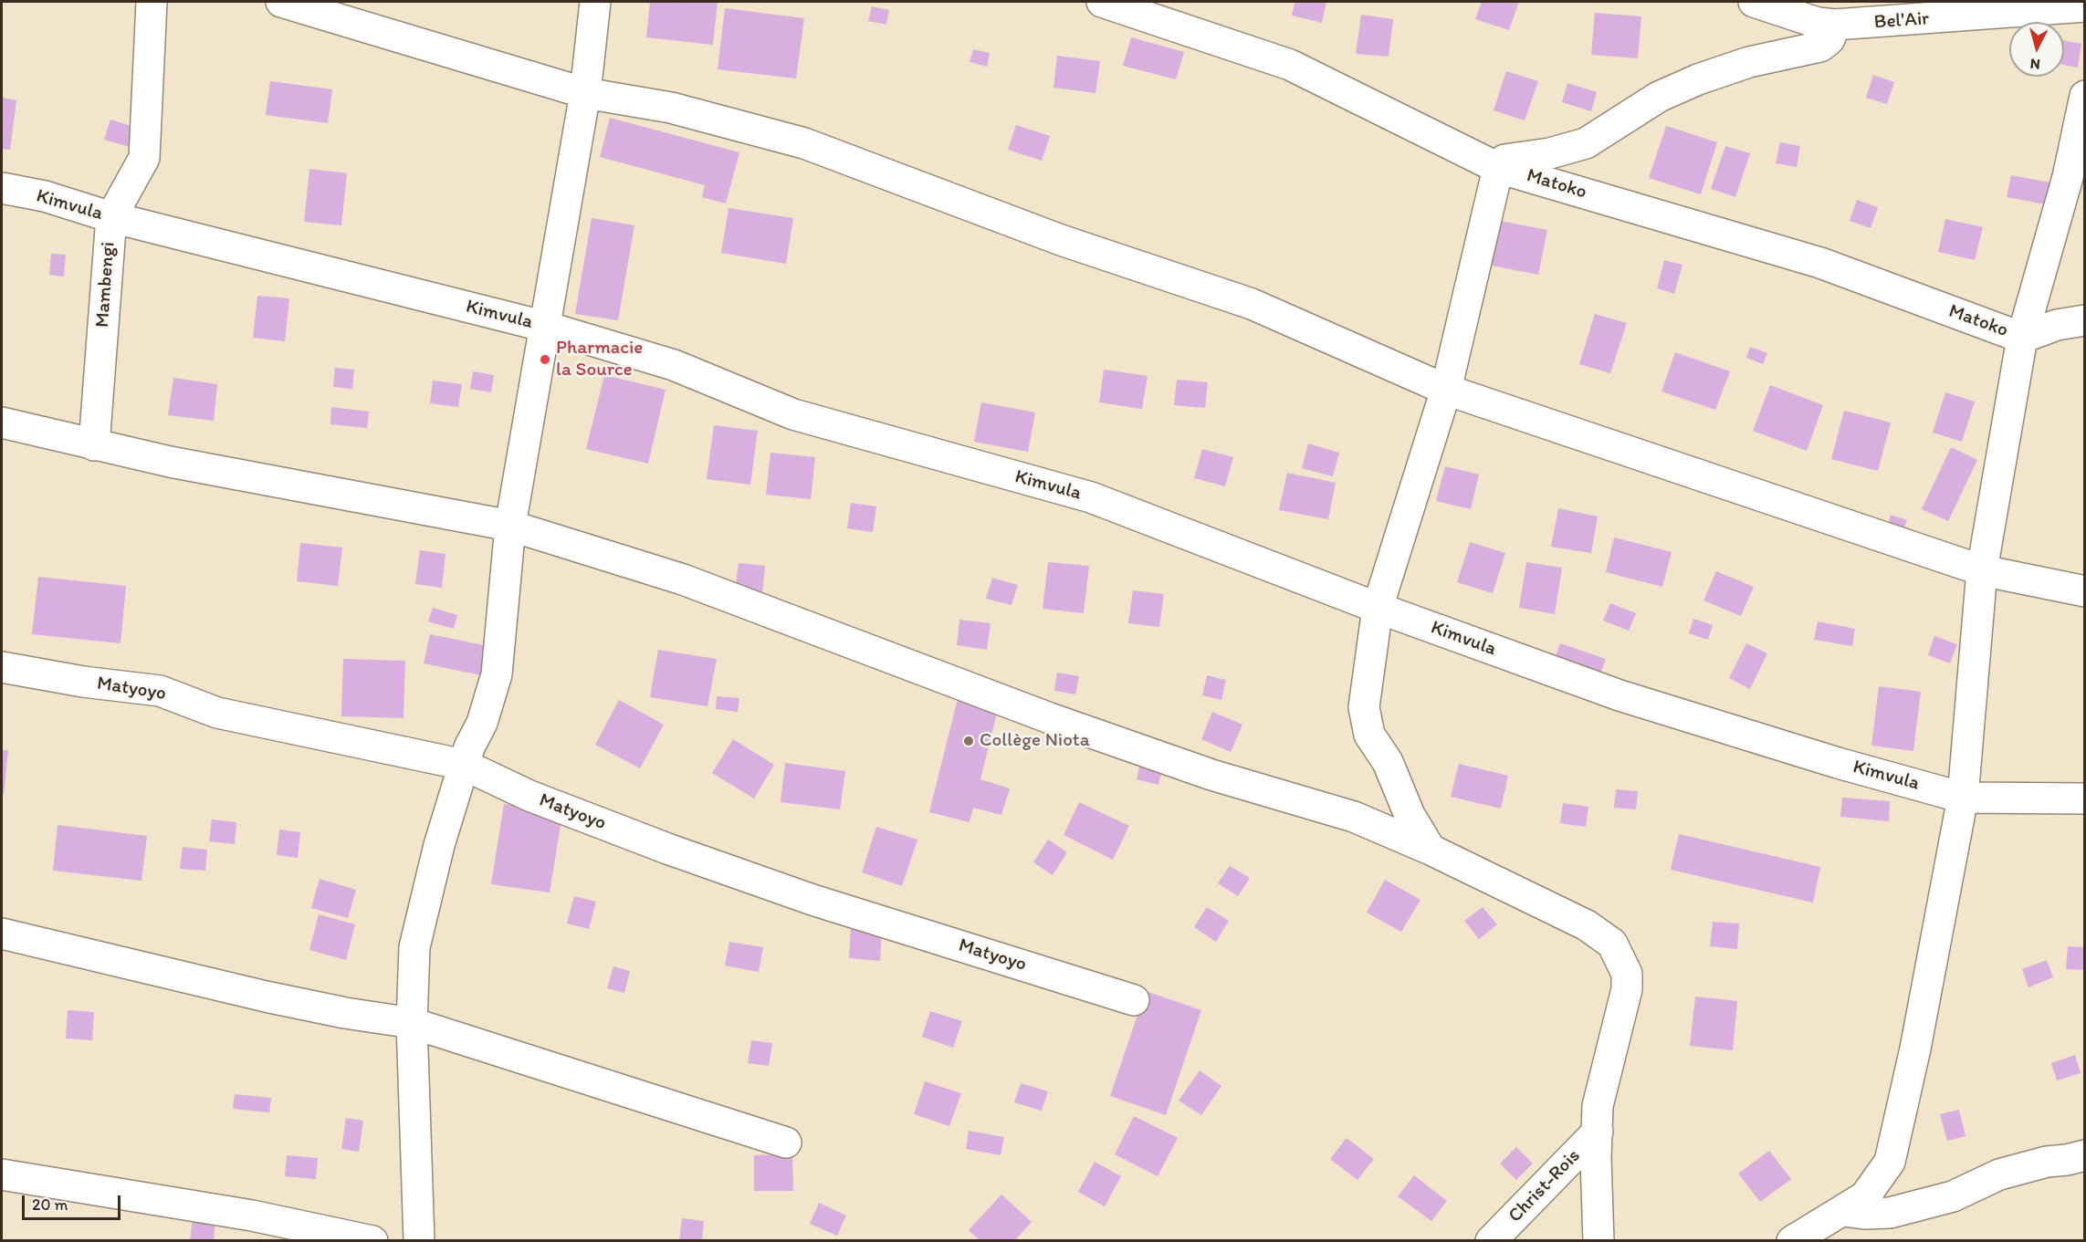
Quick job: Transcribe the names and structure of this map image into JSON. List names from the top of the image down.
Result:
{
  "streets": {
    "street": [
      "Bel'Air",
      "Matoko",
      "Kimvula",
      "Mambengi",
      "Matyoyo",
      "Christ-Rois"
    ]
  },
  "crossings": [
    ["Kimvula", "Mambengi"]
  ],
  "places": ["Pharmacie la Source", "Collège Niota"],
  "scale_bar": "20 m",
  "north": "bottom"
}
